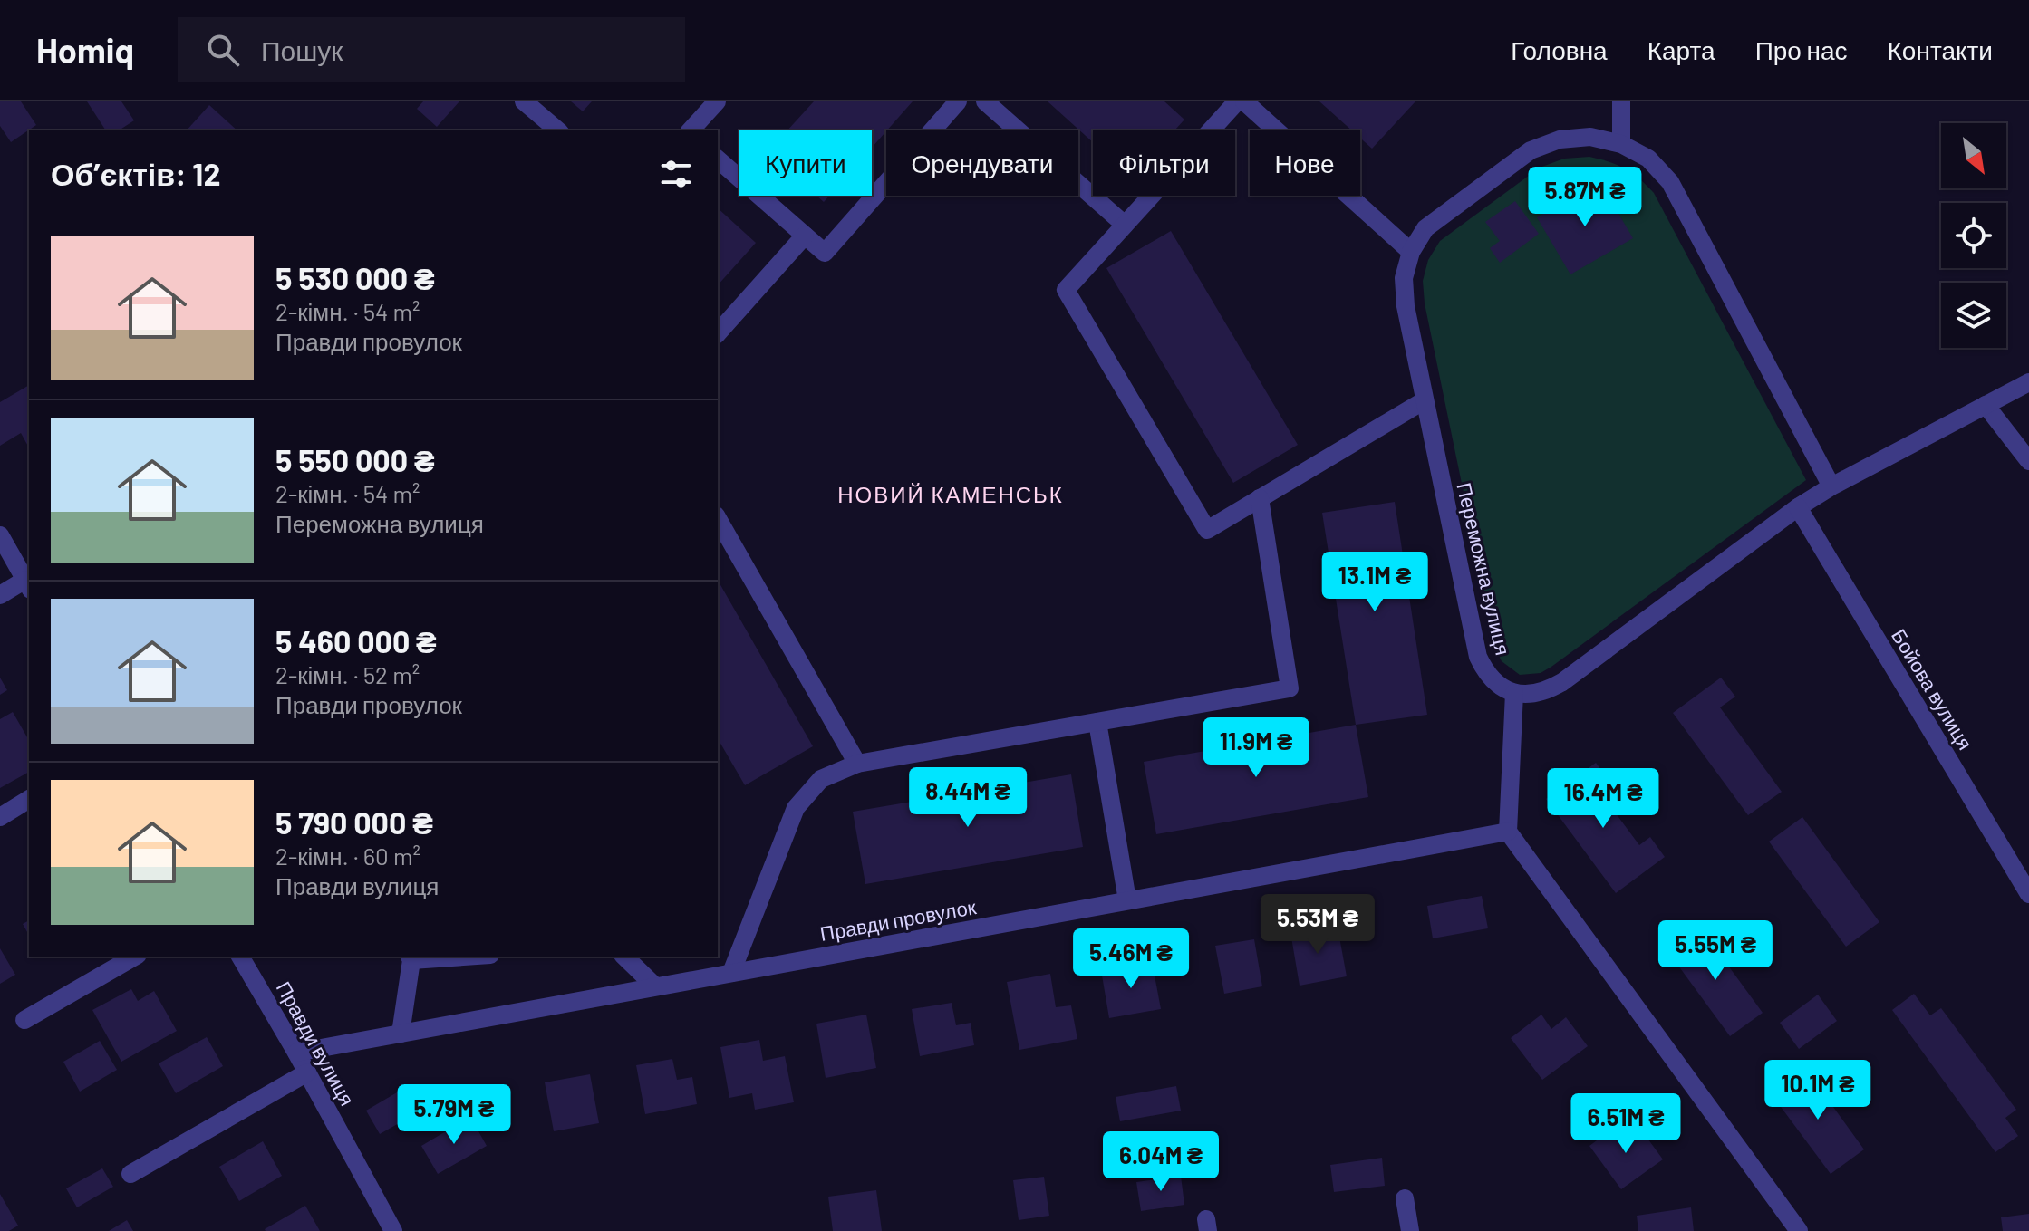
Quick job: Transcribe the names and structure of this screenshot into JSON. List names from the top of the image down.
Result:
{
  "streets": {
    "street": [
      "Переможна вулиця",
      "Бойова вулиця",
      "Правди провулок",
      "Правди вулиця"
    ]
  },
  "crossings": [
    ["Правди провулок", "Правди вулиця"]
  ],
  "districts": ["НОВИЙ КАМЕНСЬК"],
  "north": "bottom right",
  "page": {
    "header": "Homiq",
    "search": "Пошук",
    "nav": [
      "Головна",
      "Карта",
      "Про нас",
      "Контакти"
    ],
    "chip": [
      "Купити",
      "Орендувати",
      "Фільтри",
      "Нове"
    ],
    "heading": "Об’єктів: 12",
    "price": [
      "5.87M ₴",
      "13.1M ₴",
      "11.9M ₴",
      "8.44M ₴",
      "16.4M ₴",
      "5.53M ₴",
      "5.55M ₴",
      "5.46M ₴",
      "10.1M ₴",
      "5.79M ₴",
      "6.51M ₴",
      "6.04M ₴"
    ],
    "list": [
      {
        "name": "5 530 000 ₴",
        "note": "2-кімн. · 54 m² · Правди провулок"
      },
      {
        "name": "5 550 000 ₴",
        "note": "2-кімн. · 54 m² · Переможна вулиця"
      },
      {
        "name": "5 460 000 ₴",
        "note": "2-кімн. · 52 m² · Правди провулок"
      },
      {
        "name": "5 790 000 ₴",
        "note": "2-кімн. · 60 m² · Правди вулиця"
      }
    ]
  }
}
